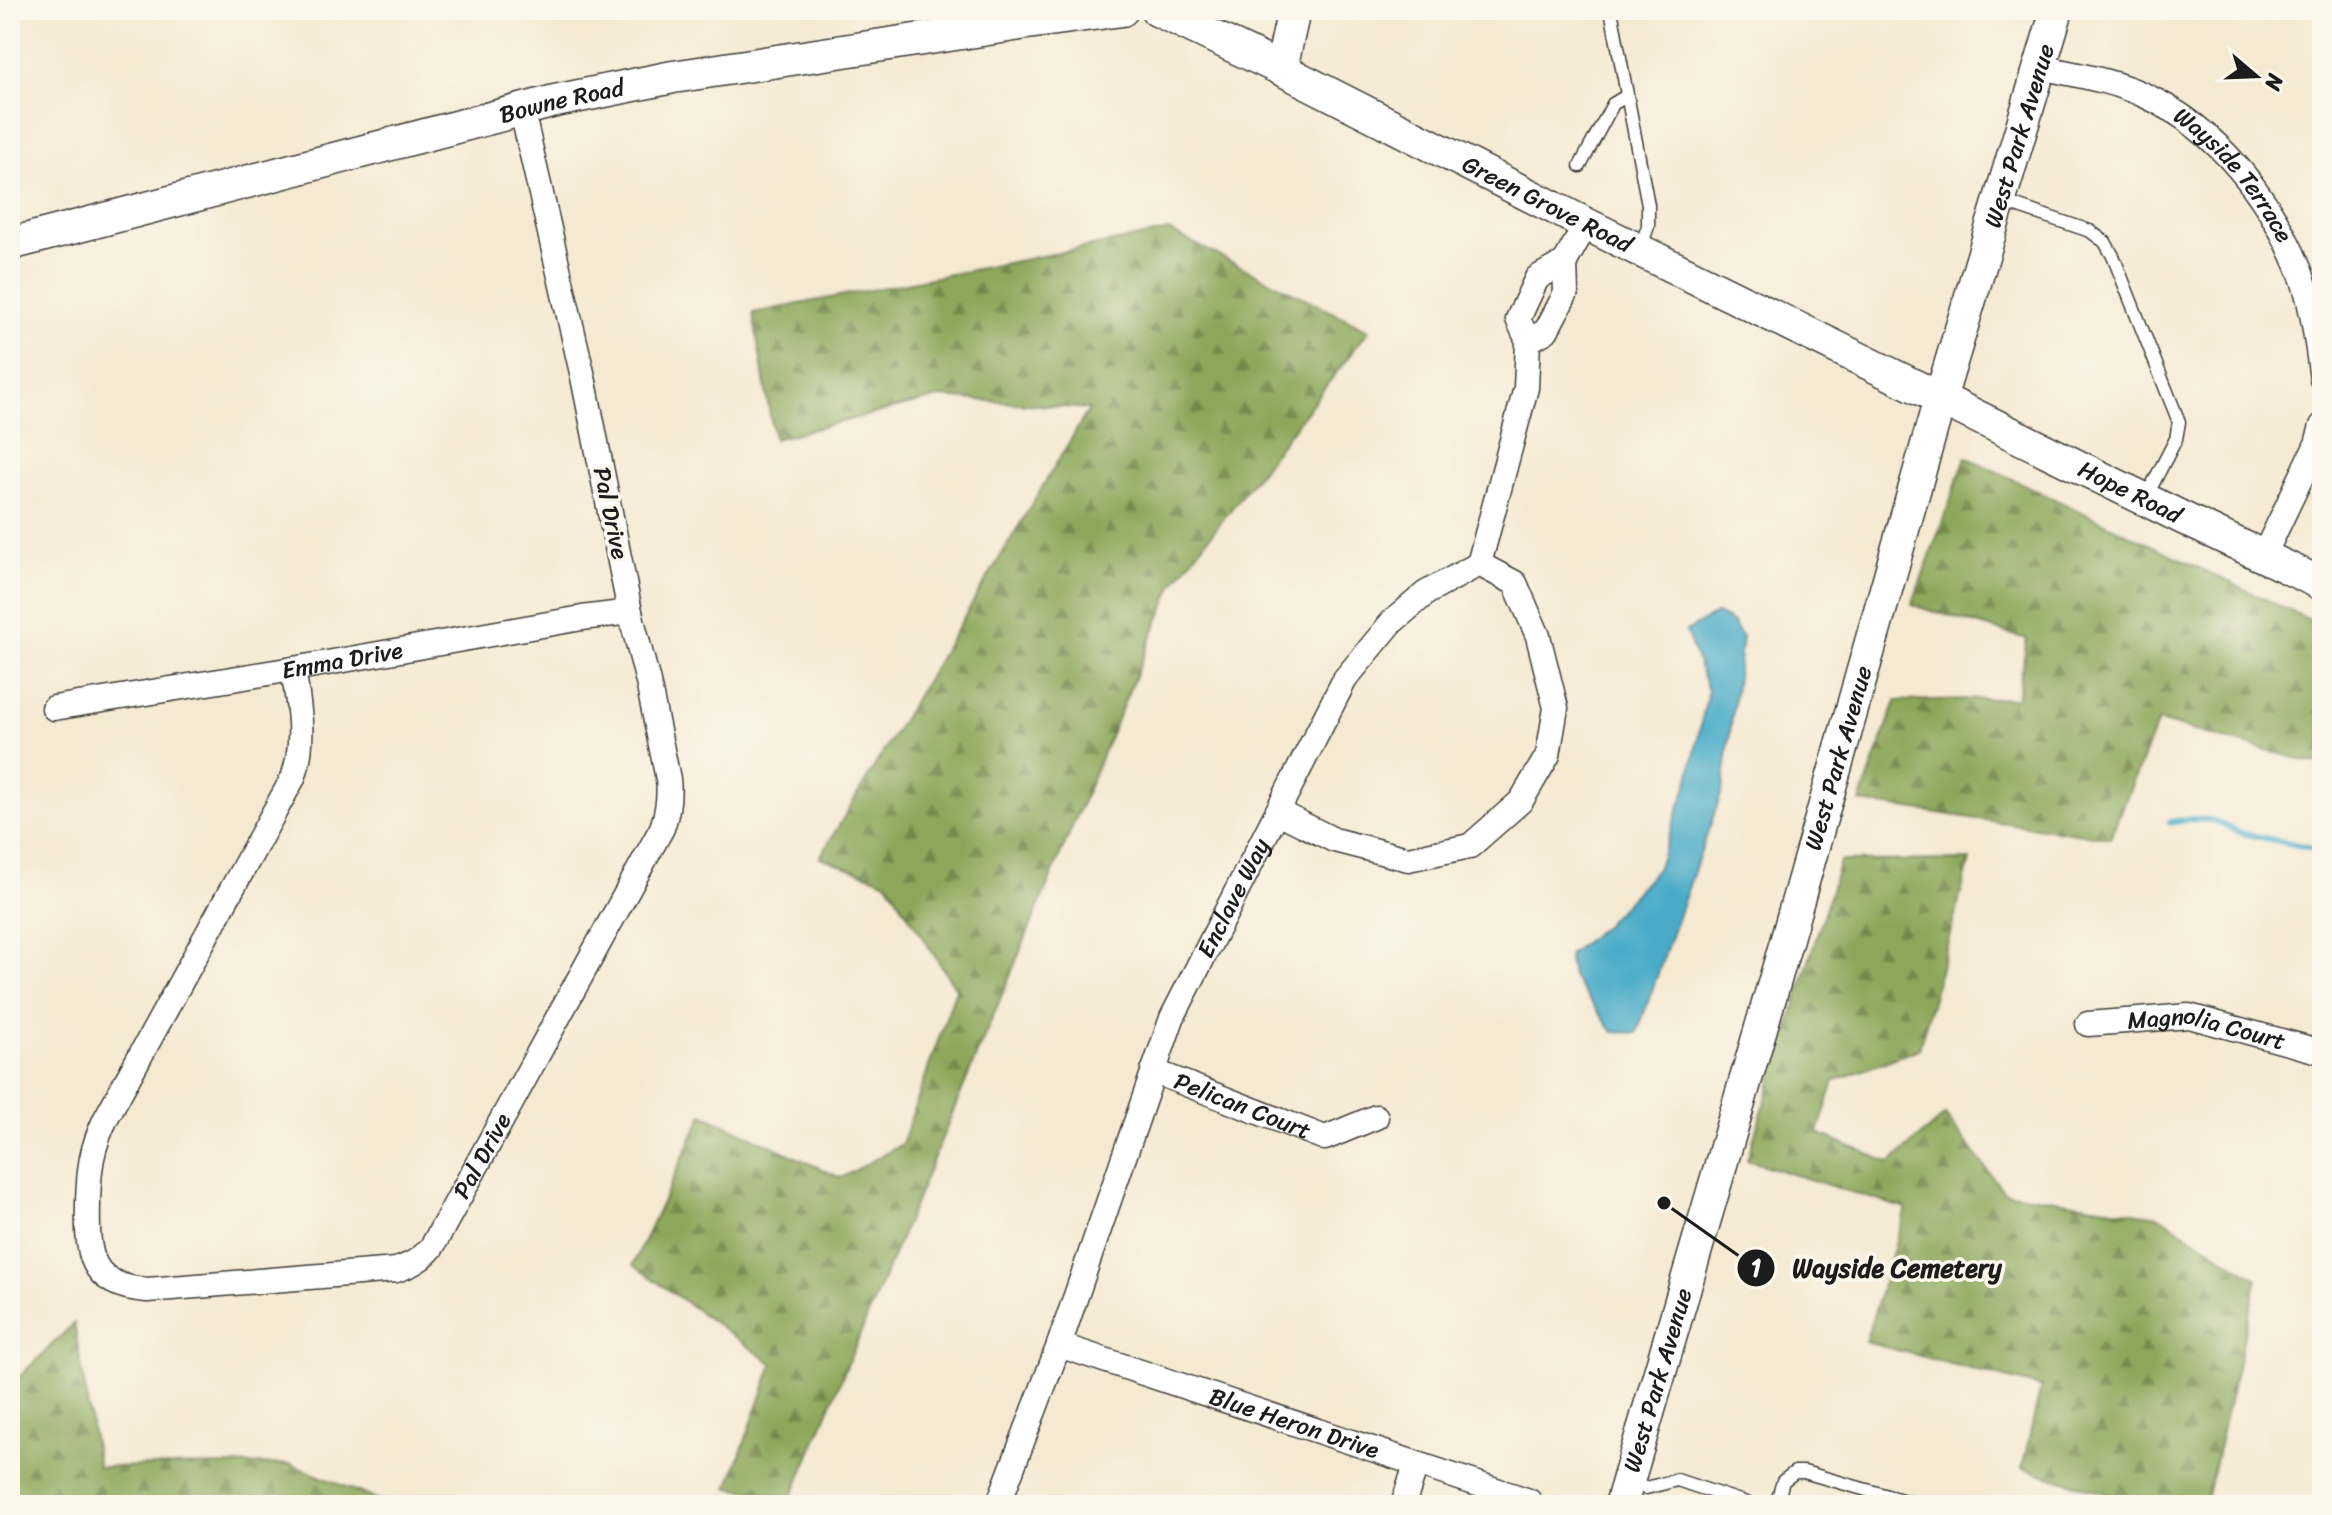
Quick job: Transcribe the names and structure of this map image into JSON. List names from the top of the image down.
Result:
{
  "streets": {
    "street": [
      "Bowne Road",
      "West Park Avenue",
      "Wayside Terrace",
      "Green Grove Road",
      "Hope Road",
      "Pal Drive",
      "Emma Drive",
      "Enclave Way",
      "Magnolia Court",
      "Pelican Court",
      "Blue Heron Drive"
    ]
  },
  "crossings": [
    ["Bowne Road", "Pal Drive"],
    ["West Park Avenue", "Wayside Terrace"],
    ["West Park Avenue", "Green Grove Road"],
    ["West Park Avenue", "Hope Road"],
    ["Green Grove Road", "Hope Road"],
    ["Pal Drive", "Emma Drive"],
    ["Enclave Way", "Pelican Court"],
    ["Enclave Way", "Blue Heron Drive"]
  ],
  "places": ["Wayside Cemetery"],
  "north": "right"
}
